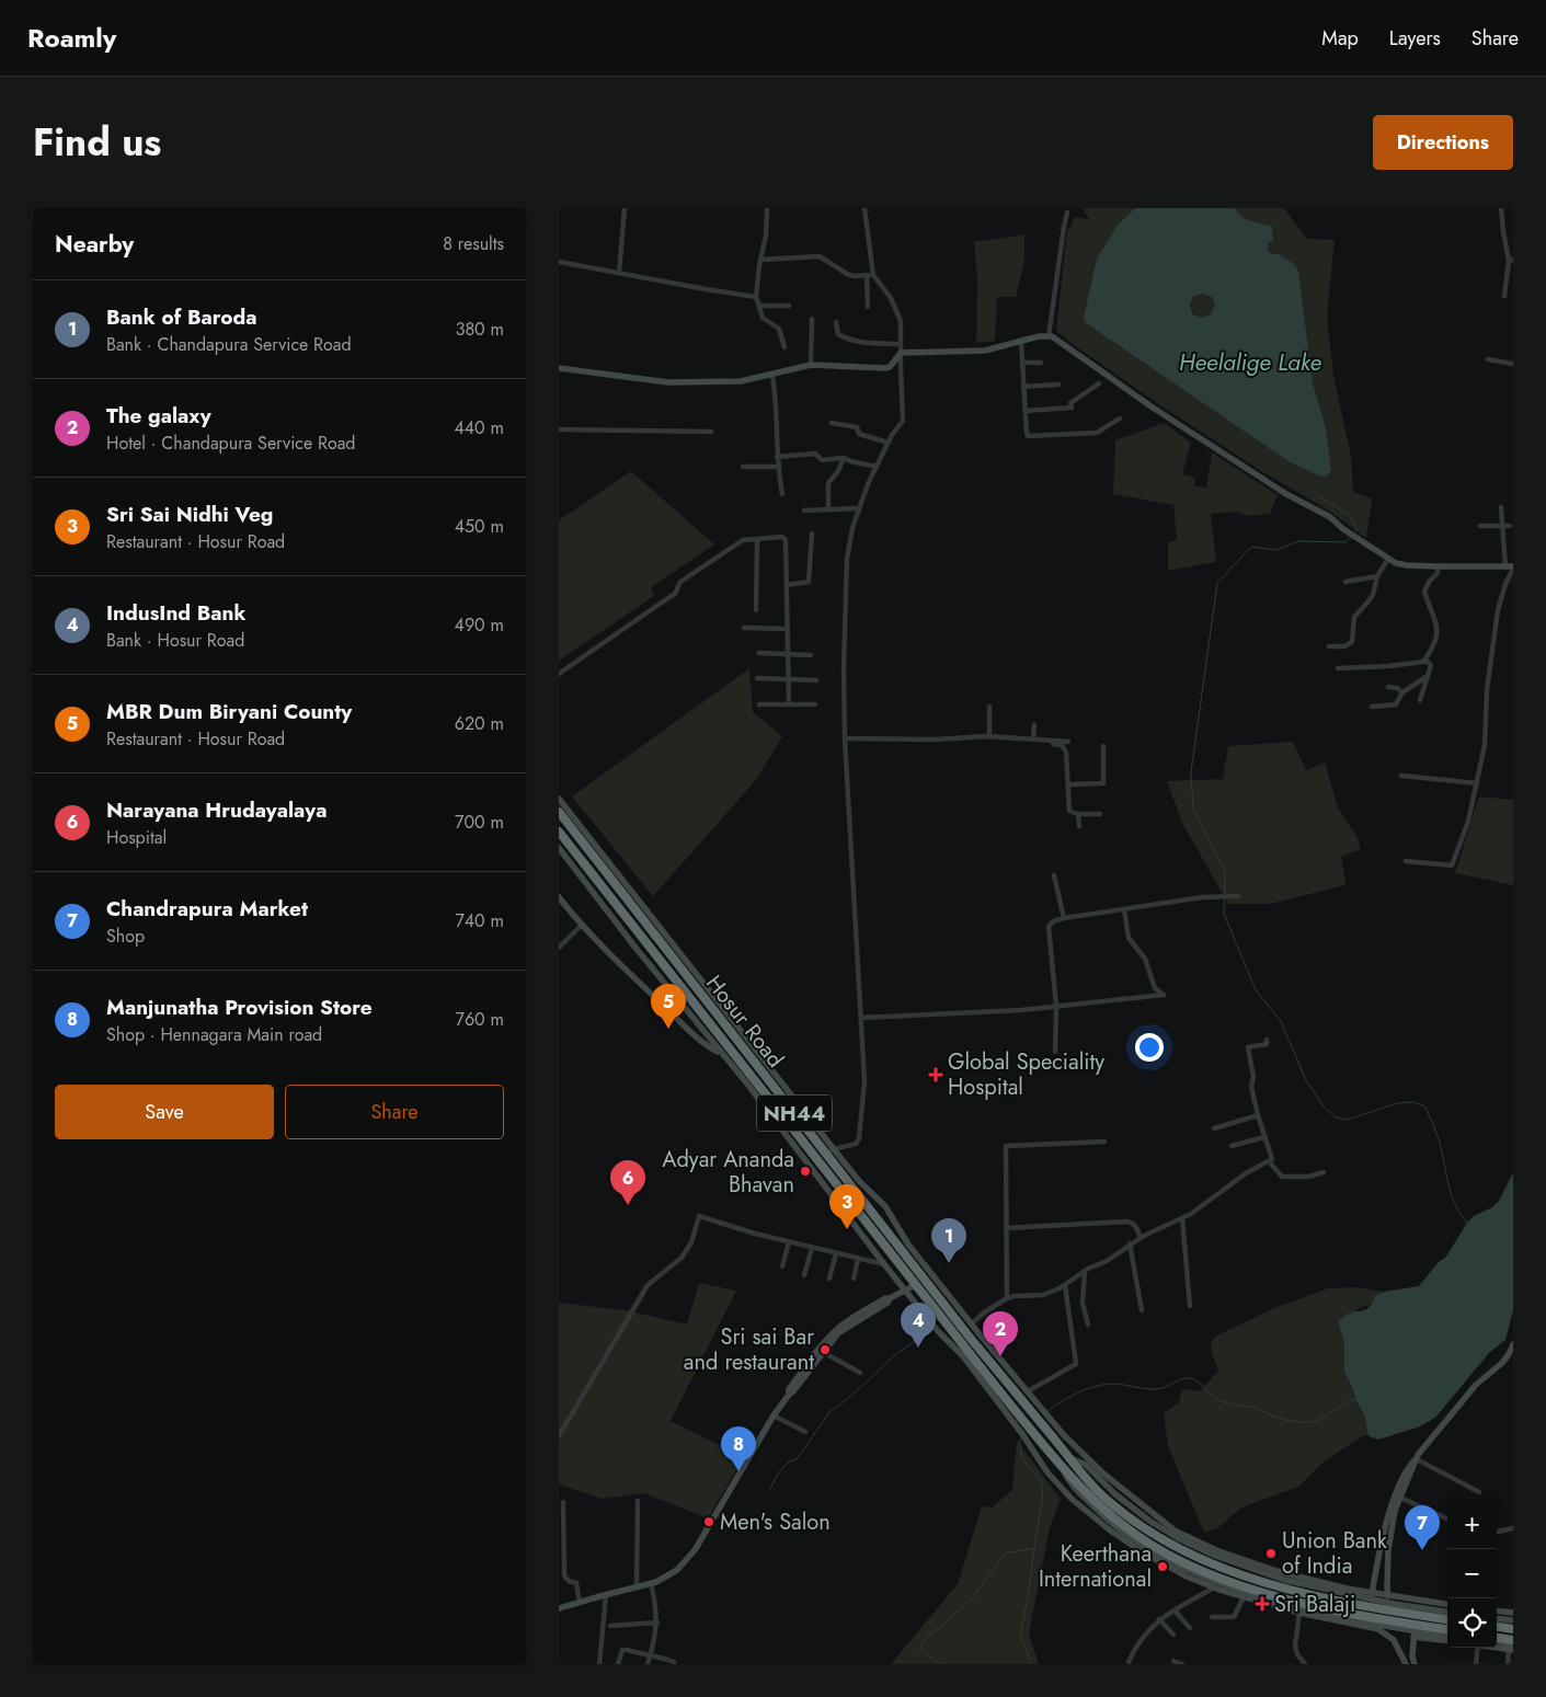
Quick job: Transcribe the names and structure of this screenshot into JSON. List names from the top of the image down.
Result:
{
  "streets": {
    "highway": ["Hosur Road", "NH44"]
  },
  "crossings": [
    ["Hosur Road", "NH44"]
  ],
  "water": ["Heelalige Lake"],
  "places": {
    "health": ["Global Speciality Hospital", "Sri Balaji"],
    "other": [
      "Adyar Ananda Bhavan",
      "Sri sai Bar and restaurant",
      "Men's Salon",
      "Union Bank of India",
      "Keerthana International"
    ]
  },
  "page": {
    "header": "Roamly",
    "nav": ["Map", "Layers", "Share"],
    "title": "Find us",
    "buttons": [
      "Directions",
      ["Save", "Share"]
    ],
    "heading": ["Nearby", "8 results"],
    "list": [
      {
        "mark": "1",
        "name": "Bank of Baroda",
        "note": "Bank · Chandapura Service Road",
        "value": "380 m"
      },
      {
        "mark": "2",
        "name": "The galaxy",
        "note": "Hotel · Chandapura Service Road",
        "value": "440 m"
      },
      {
        "mark": "3",
        "name": "Sri Sai Nidhi Veg",
        "note": "Restaurant · Hosur Road",
        "value": "450 m"
      },
      {
        "mark": "4",
        "name": "IndusInd Bank",
        "note": "Bank · Hosur Road",
        "value": "490 m"
      },
      {
        "mark": "5",
        "name": "MBR Dum Biryani County",
        "note": "Restaurant · Hosur Road",
        "value": "620 m"
      },
      {
        "mark": "6",
        "name": "Narayana Hrudayalaya",
        "note": "Hospital",
        "value": "700 m"
      },
      {
        "mark": "7",
        "name": "Chandrapura Market",
        "note": "Shop",
        "value": "740 m"
      },
      {
        "mark": "8",
        "name": "Manjunatha Provision Store",
        "note": "Shop · Hennagara Main road",
        "value": "760 m"
      }
    ],
    "pins": [
      "5",
      "6",
      "3",
      "1",
      "4",
      "2",
      "8",
      "7"
    ],
    "map_buttons": ["+", "−"]
  }
}
